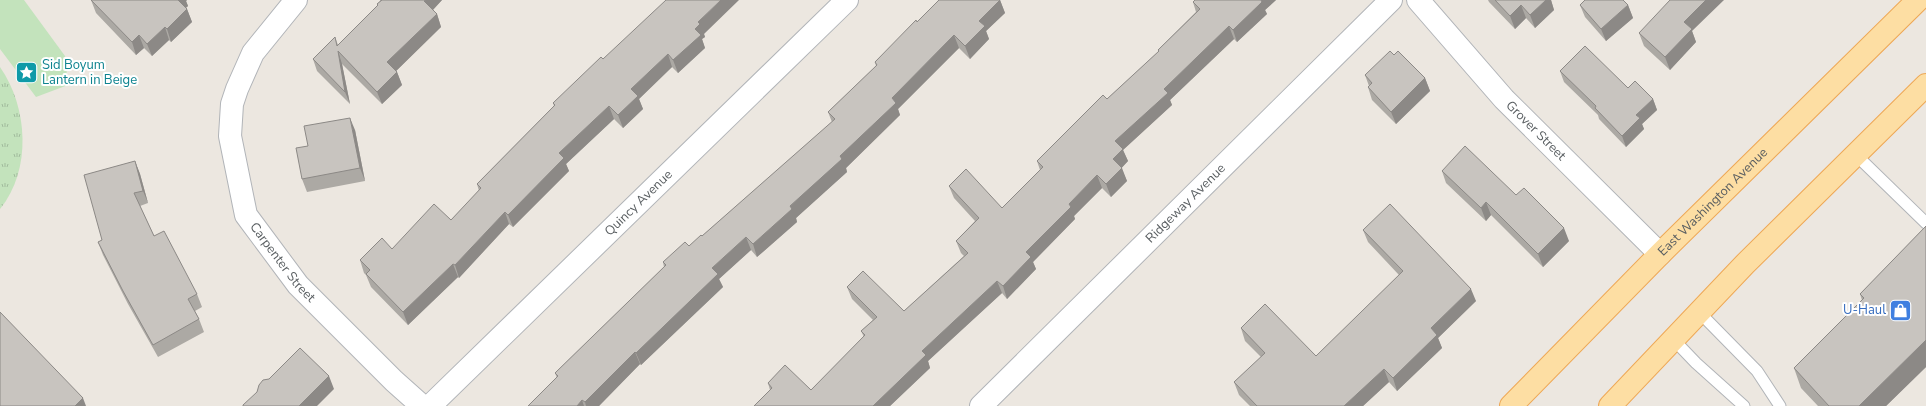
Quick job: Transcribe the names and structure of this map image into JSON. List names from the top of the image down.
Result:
{
  "streets": {
    "main road": ["East Washington Avenue"],
    "street": [
      "Grover Street",
      "Quincy Avenue",
      "Ridgeway Avenue",
      "Carpenter Street"
    ]
  },
  "crossings": [
    ["Grover Street", "East Washington Avenue"]
  ],
  "places": {
    "place": ["Sid Boyum Lantern in Beige"],
    "shop": ["U-Haul"]
  }
}
